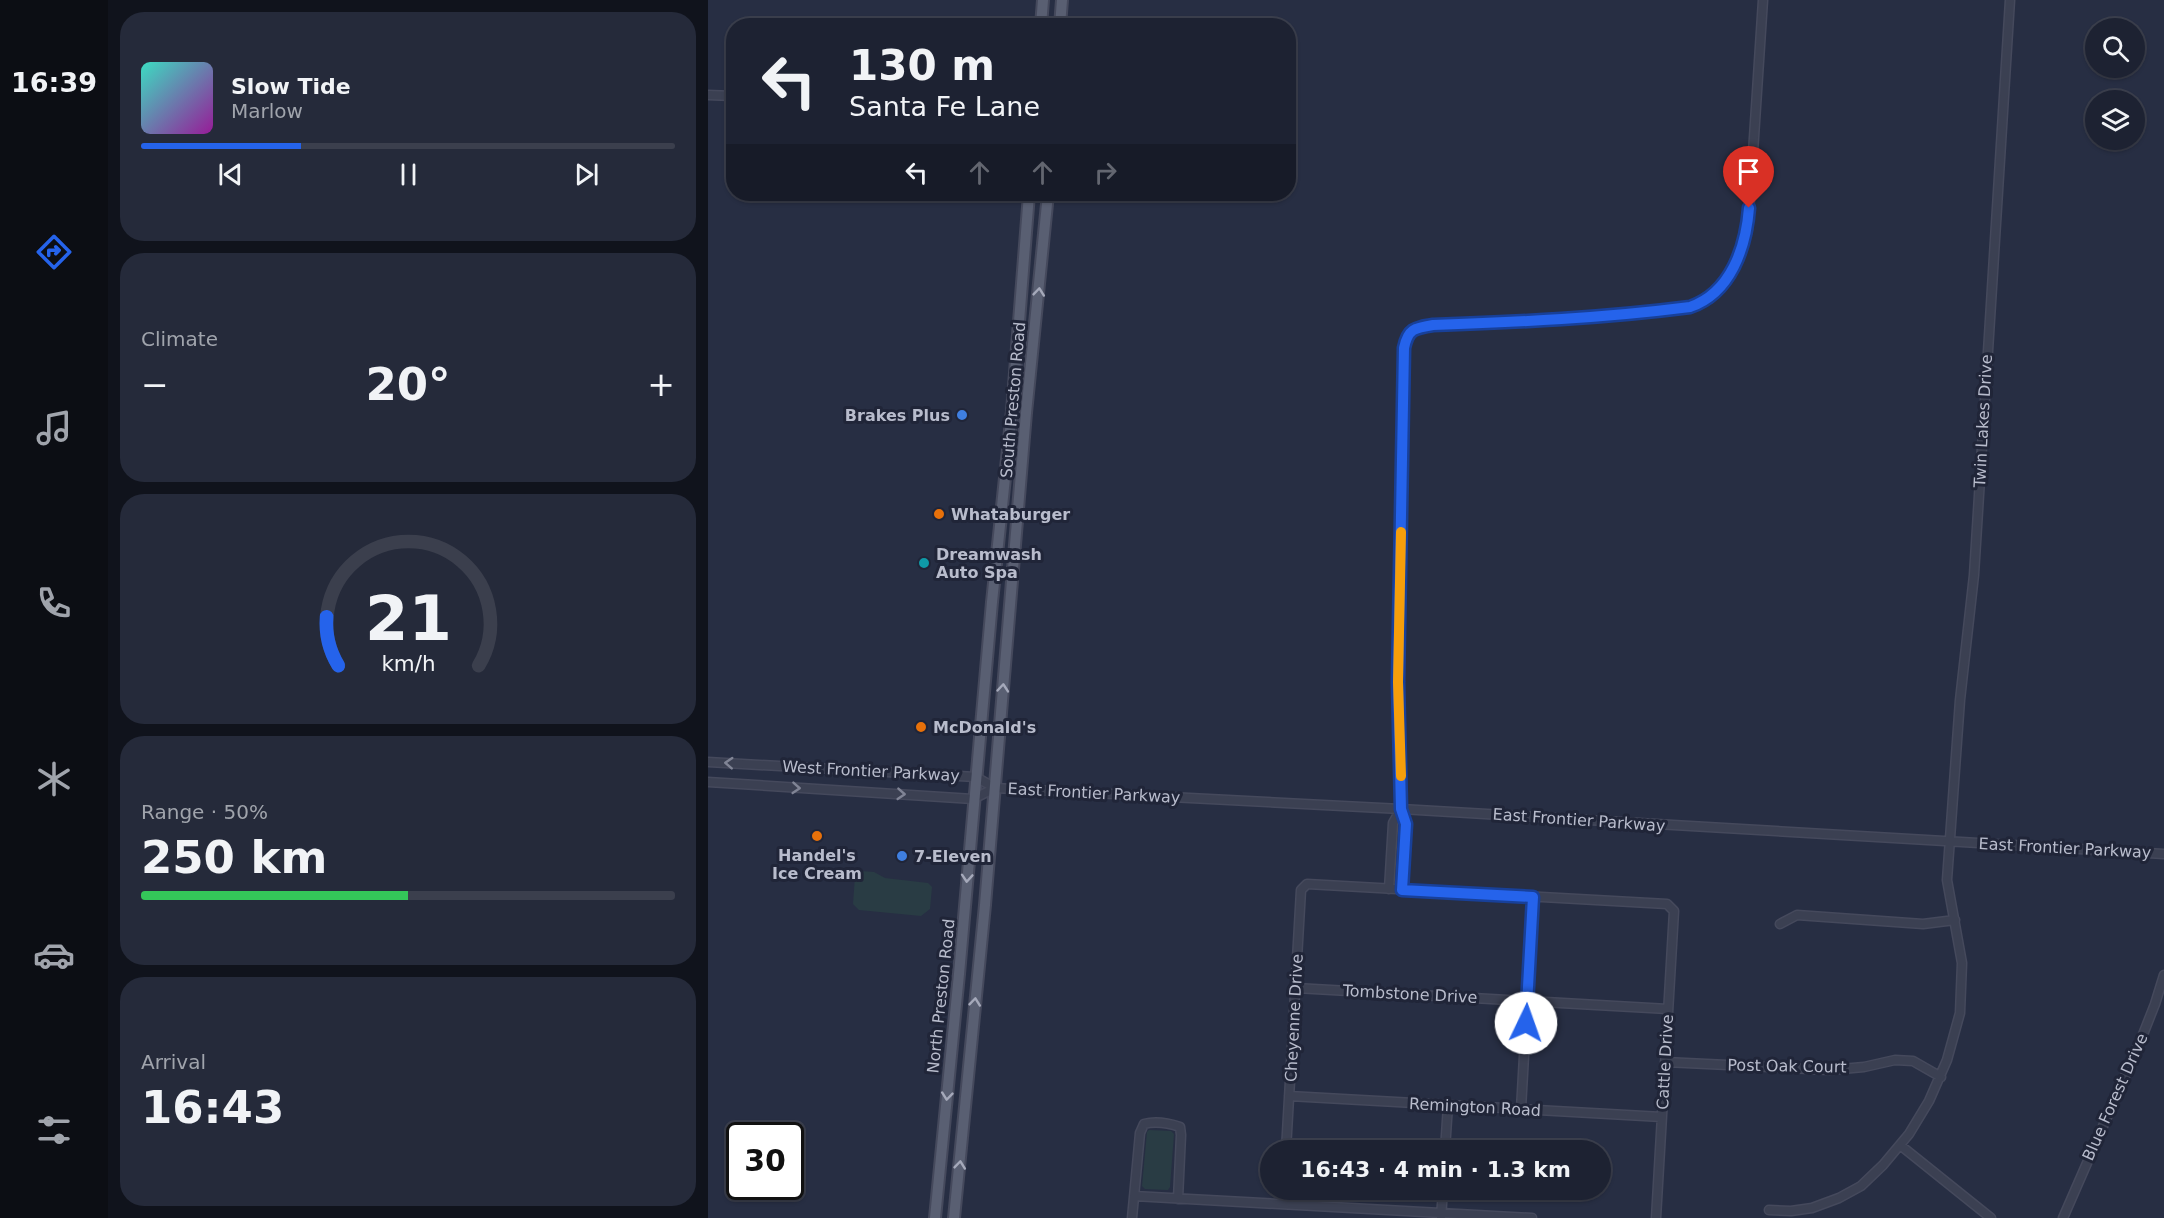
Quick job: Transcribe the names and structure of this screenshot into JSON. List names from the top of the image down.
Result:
{
  "streets": {
    "main road": ["South Preston Road", "North Preston Road"],
    "street": [
      "Twin Lakes Drive",
      "West Frontier Parkway",
      "East Frontier Parkway",
      "Tombstone Drive",
      "Cheyenne Drive",
      "Cattle Drive",
      "Post Oak Court",
      "Blue Forest Drive",
      "Remington Road"
    ]
  },
  "crossings": [
    ["South Preston Road", "West Frontier Parkway"],
    ["South Preston Road", "East Frontier Parkway"],
    ["South Preston Road", "North Preston Road"],
    ["Twin Lakes Drive", "East Frontier Parkway"],
    ["Twin Lakes Drive", "Post Oak Court"],
    ["West Frontier Parkway", "East Frontier Parkway"],
    ["West Frontier Parkway", "North Preston Road"],
    ["East Frontier Parkway", "North Preston Road"],
    ["Tombstone Drive", "Cheyenne Drive"],
    ["Tombstone Drive", "Cattle Drive"],
    ["Cheyenne Drive", "Remington Road"],
    ["Cattle Drive", "Post Oak Court"],
    ["Cattle Drive", "Remington Road"]
  ],
  "places": [
    "Brakes Plus",
    "Whataburger",
    "Dreamwash Auto Spa",
    "McDonald's",
    "Handel's Ice Cream",
    "7-Eleven"
  ],
  "page": {
    "tabs": "16:39",
    "turn": ["130 m", "Santa Fe Lane"],
    "song": ["Slow Tide", "Marlow"],
    "tile": [
      "Climate",
      ["Range · 50%", "250 km"],
      ["Arrival", "16:43"]
    ],
    "heat": ["−", "20°", "+"],
    "limit": "30",
    "trip": "16:43 · 4 min · 1.3 km",
    "gauge": ["21", "km/h"]
  }
}
